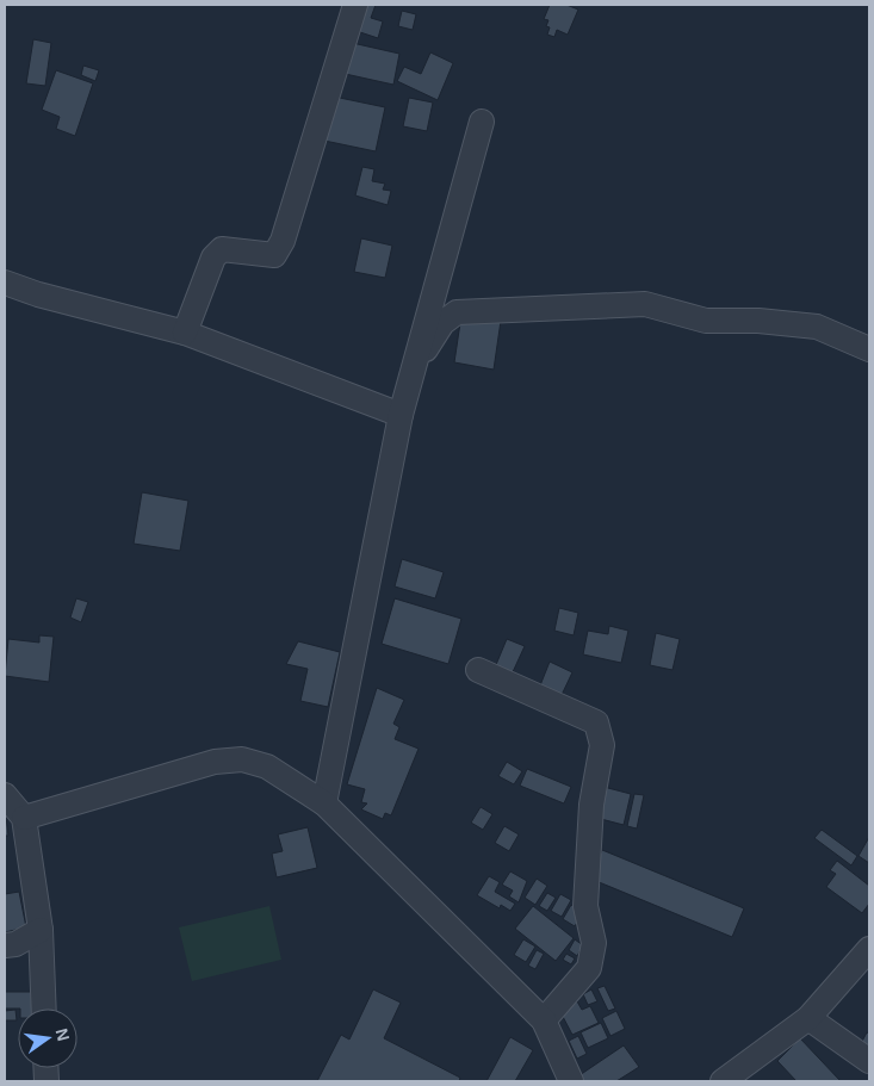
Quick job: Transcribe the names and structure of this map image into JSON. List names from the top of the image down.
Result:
{
  "north": "right"
}
